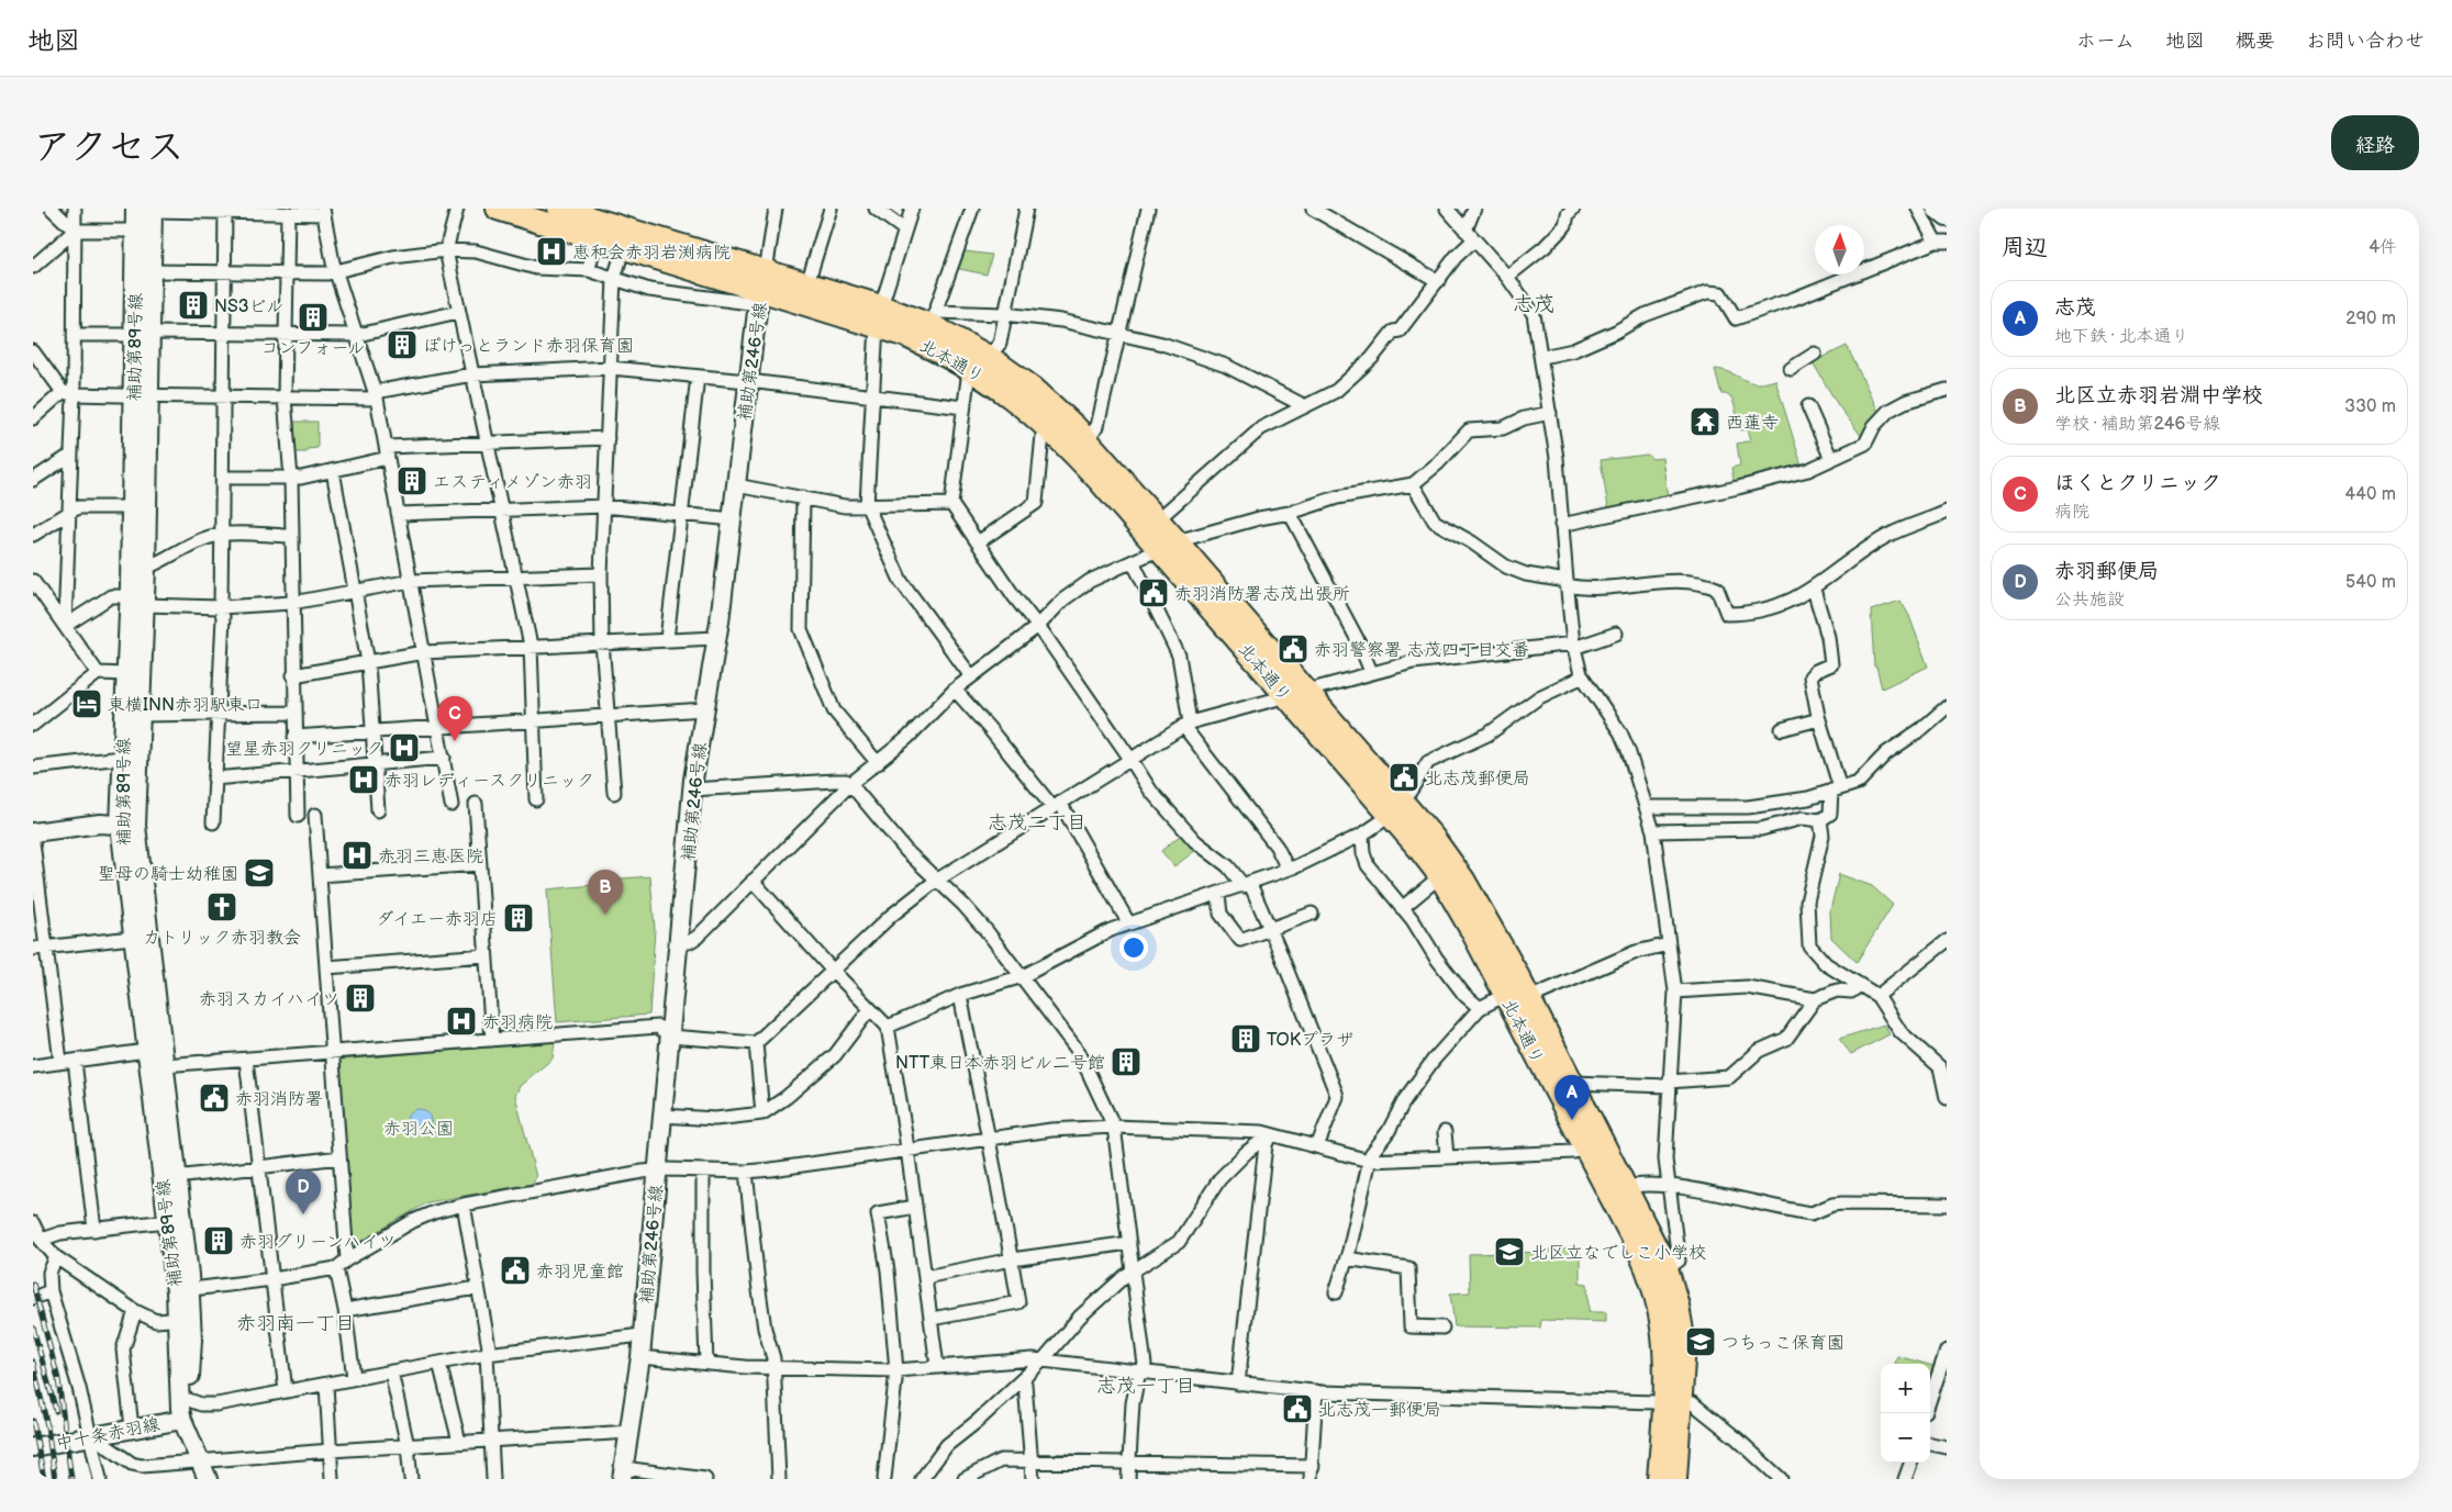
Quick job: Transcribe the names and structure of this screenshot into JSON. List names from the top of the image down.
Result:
{
  "streets": {
    "highway": ["北本通り"],
    "street": ["補助第89号線", "補助第246号線", "中十条赤羽線"]
  },
  "crossings": [
    ["補助第89号線", "中十条赤羽線"],
    ["北本通り", "補助第246号線"]
  ],
  "districts": [
    "志茂",
    "志茂二丁目",
    "赤羽南一丁目",
    "志茂一丁目"
  ],
  "parks": ["赤羽公園"],
  "places": {
    "hospital": [
      "恵和会赤羽岩渕病院",
      "望星赤羽クリニック",
      "赤羽レディースクリニック",
      "赤羽三恵医院",
      "赤羽病院"
    ],
    "building": [
      "NS3ビル",
      "コンフォール",
      "ぽけっとランド赤羽保育園",
      "エスティメゾン赤羽",
      "ダイエー赤羽店",
      "赤羽スカイハイツ",
      "TOKプラザ",
      "NTT東日本赤羽ビル二号館",
      "赤羽グリーンハイツ"
    ],
    "temple": ["西蓮寺"],
    "public building": [
      "赤羽消防署志茂出張所",
      "赤羽警察署 志茂四丁目交番",
      "北志茂郵便局",
      "赤羽消防署",
      "赤羽児童館",
      "北志茂一郵便局"
    ],
    "hotel": ["東横INN赤羽駅東口"],
    "school or university": ["聖母の騎士幼稚園", "北区立なでしこ小学校", "つちっこ保育園"],
    "church": ["カトリック赤羽教会"]
  },
  "north": "top",
  "page": {
    "header": "地図",
    "nav": [
      "ホーム",
      "地図",
      "概要",
      "お問い合わせ"
    ],
    "title": "アクセス",
    "buttons": "経路",
    "heading": ["周辺", "4件"],
    "list": [
      {
        "mark": "A",
        "name": "志茂",
        "note": "地下鉄 · 北本通り",
        "value": "290 m"
      },
      {
        "mark": "B",
        "name": "北区立赤羽岩淵中学校",
        "note": "学校 · 補助第246号線",
        "value": "330 m"
      },
      {
        "mark": "C",
        "name": "ほくとクリニック",
        "note": "病院",
        "value": "440 m"
      },
      {
        "mark": "D",
        "name": "赤羽郵便局",
        "note": "公共施設",
        "value": "540 m"
      }
    ],
    "pins": [
      "C",
      "B",
      "A",
      "D"
    ],
    "map_buttons": ["+", "−"]
  }
}
